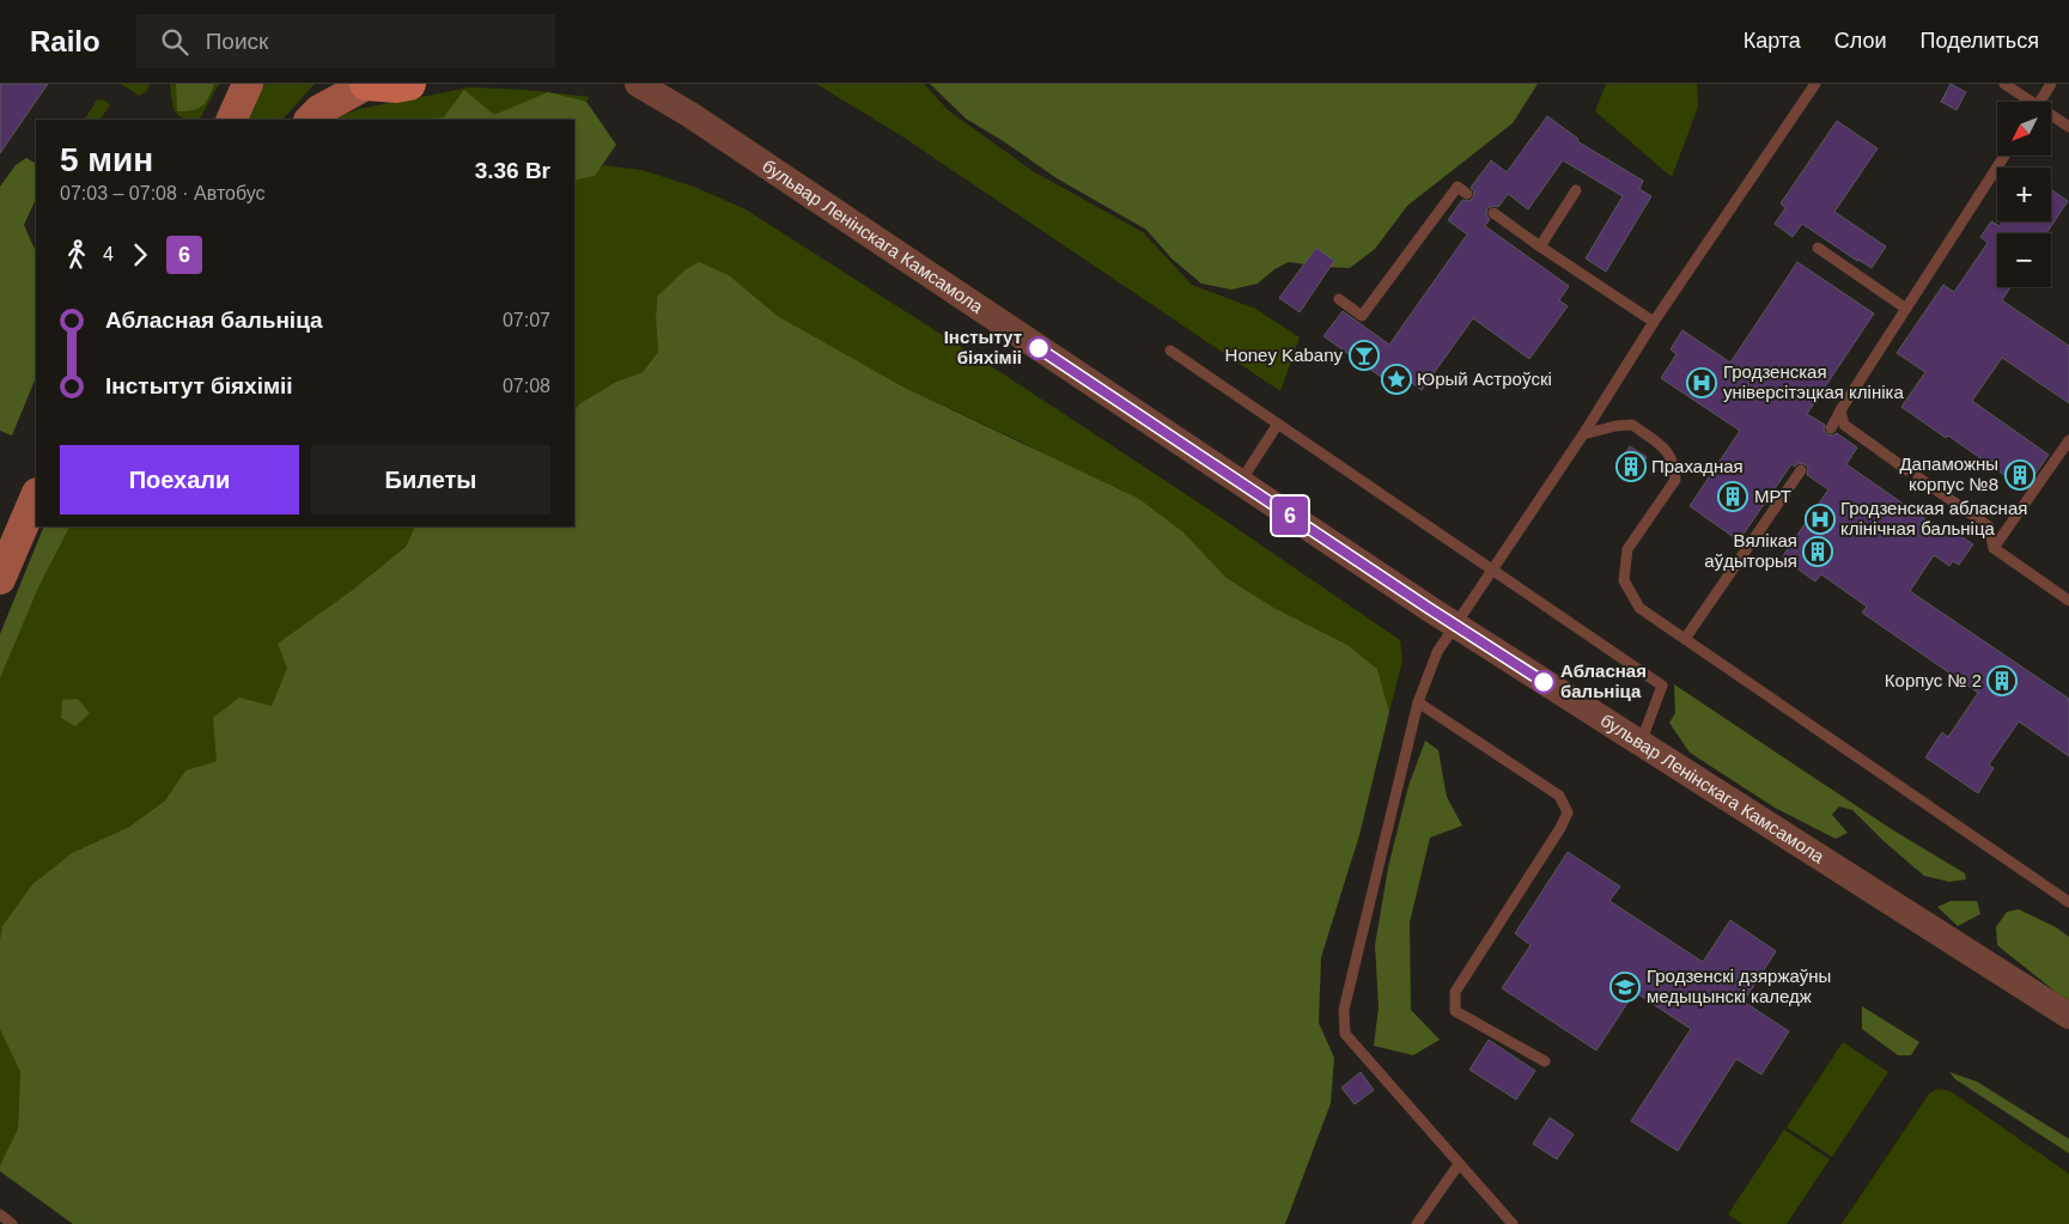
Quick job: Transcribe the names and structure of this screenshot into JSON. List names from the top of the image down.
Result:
{
  "streets": {
    "street": ["бульвар Ленінскага Камсамола"]
  },
  "places": {
    "other": ["Інстытут біяхіміі", "Абласная бальніца"],
    "bar": ["Honey Kabany"],
    "place": ["Юрый Астроўскі"],
    "hospital": ["Гродзенская універсітэцкая клініка", "Гродзенская абласная клінічная бальніца"],
    "building": [
      "Прахадная",
      "Дапаможны корпус №8",
      "МРТ",
      "Вялікая аўдыторыя",
      "Корпус № 2"
    ],
    "school or university": ["Гродзенскі дзяржаўны медыцынскі каледж"]
  },
  "lines": ["bus line 6"],
  "north": "bottom left",
  "page": {
    "header": "Railo",
    "search": "Поиск",
    "nav": ["Карта", "Слои", "Поделиться"],
    "on_map": "6",
    "map_buttons": ["+", "−"],
    "heading": ["5 мин", "07:03 – 07:08 · Автобус", "3.36 Br"],
    "legs": ["4", "6"],
    "list": [
      {
        "name": "Абласная бальніца",
        "value": "07:07"
      },
      {
        "name": "Інстытут біяхіміі",
        "value": "07:08"
      }
    ],
    "buttons": ["Поехали", "Билеты"]
  }
}
